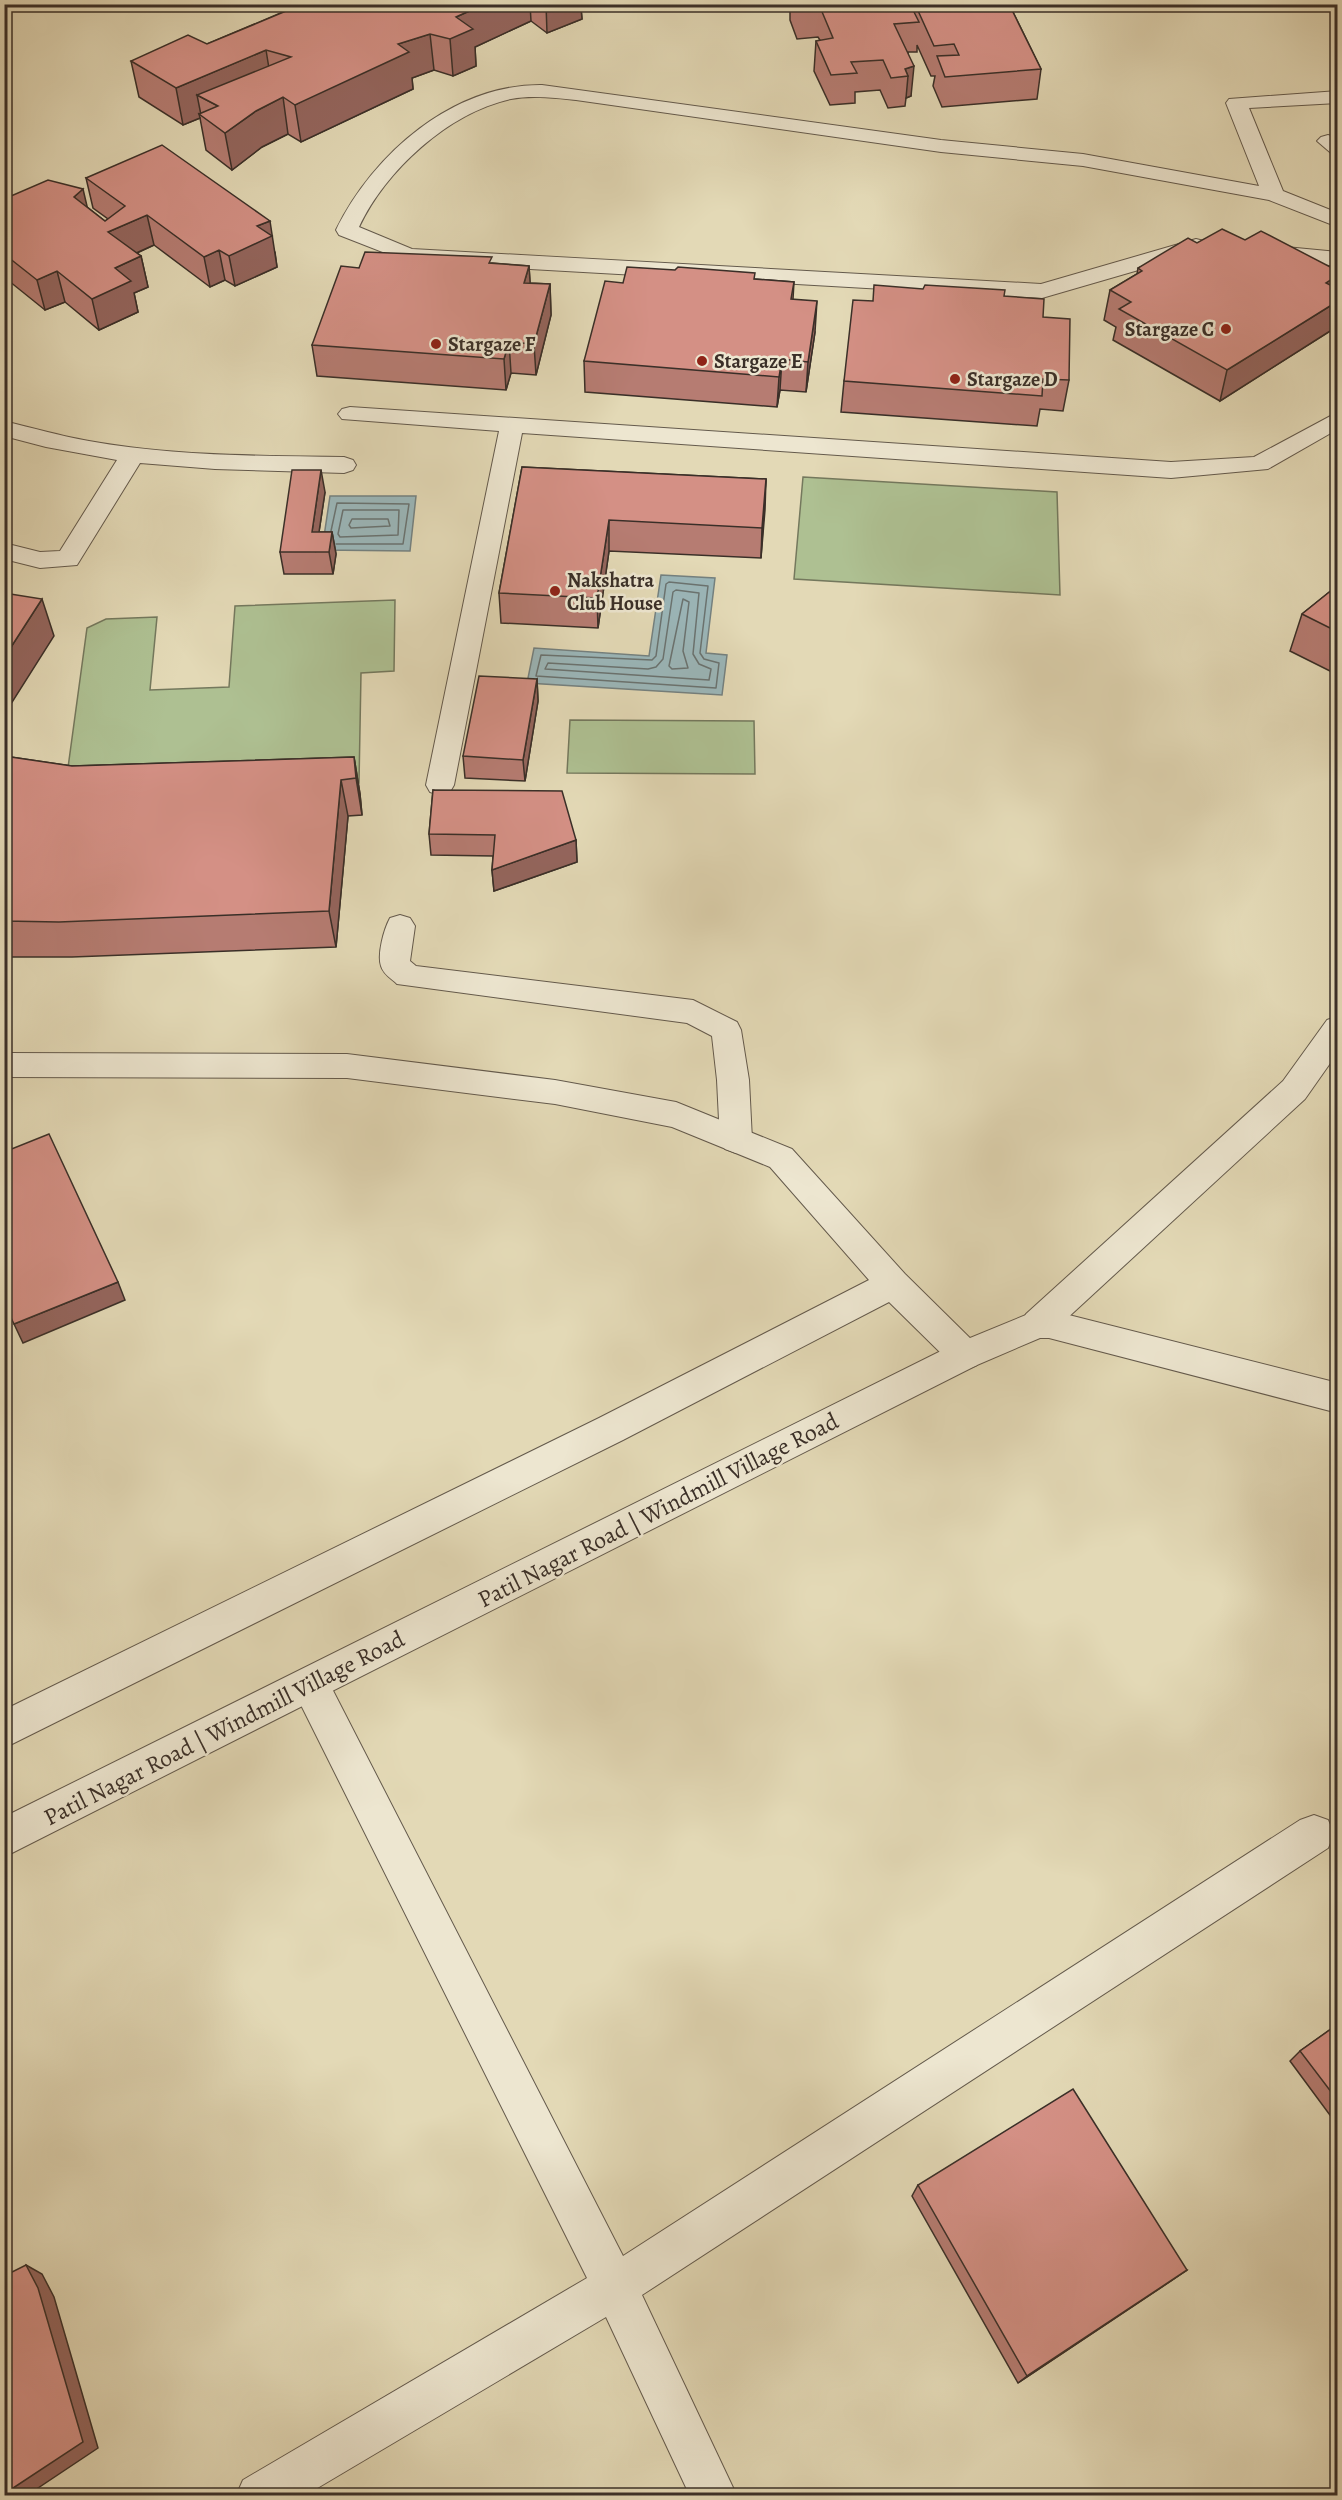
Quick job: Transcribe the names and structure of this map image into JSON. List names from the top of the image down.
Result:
{
  "streets": {
    "street": ["Patil Nagar Road | Windmill Village Road"]
  },
  "places": [
    "Stargaze C",
    "Stargaze F",
    "Stargaze E",
    "Stargaze D",
    "Nakshatra Club House"
  ]
}
